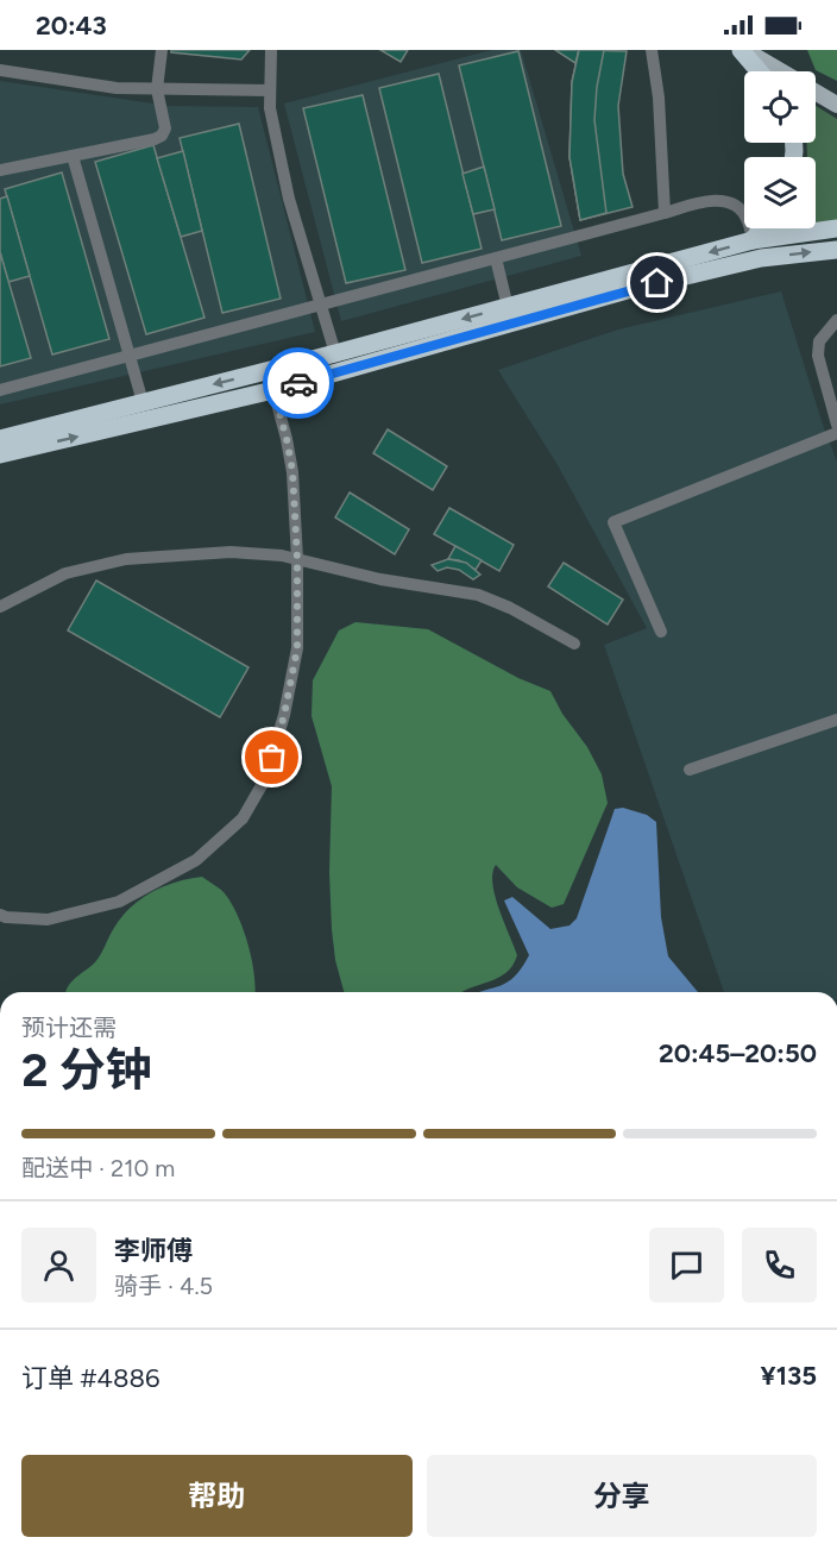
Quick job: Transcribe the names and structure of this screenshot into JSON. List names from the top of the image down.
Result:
{
  "page": {
    "status": "20:43",
    "heading": ["2 分钟", "预计还需", "20:45–20:50"],
    "panel": [
      "李师傅",
      "骑手 · 4.5",
      "订单 #4886",
      "¥135"
    ],
    "bar": "配送中 · 210 m",
    "buttons": ["帮助", "分享"]
  }
}
